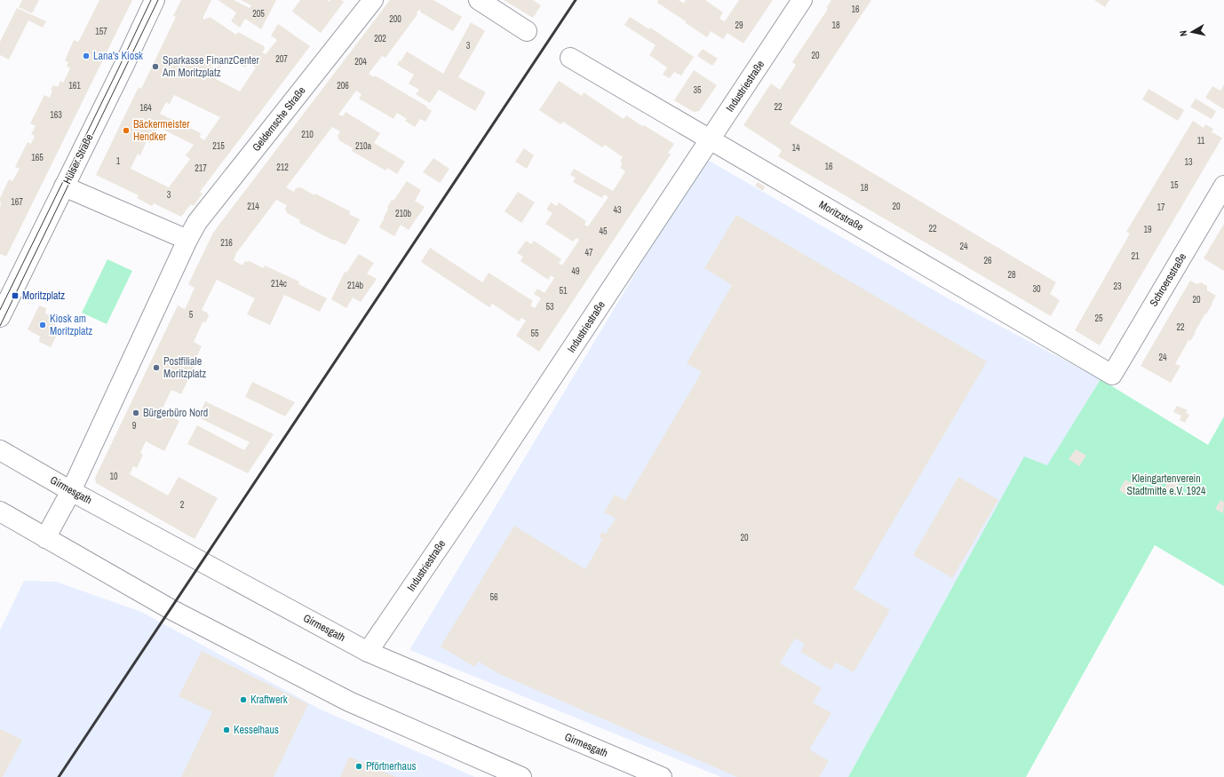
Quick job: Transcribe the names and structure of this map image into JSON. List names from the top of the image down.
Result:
{
  "streets": {
    "street": [
      "Industriestraße",
      "Geldernsche Straße",
      "Hülser Straße",
      "Moritzstraße",
      "Schroersstraße",
      "Girmesgath"
    ]
  },
  "crossings": [
    ["Industriestraße", "Moritzstraße"],
    ["Industriestraße", "Girmesgath"],
    ["Moritzstraße", "Schroersstraße"]
  ],
  "parks": ["Kleingartenverein Stadtmitte e.V. 1924"],
  "places": {
    "other": [
      "Lana's Kiosk",
      "Sparkasse FinanzCenter Am Moritzplatz",
      "Bäckermeister Hendker",
      "Kiosk am Moritzplatz",
      "Postfiliale Moritzplatz",
      "Bürgerbüro Nord",
      "Kraftwerk",
      "Kesselhaus",
      "Pförtnerhaus"
    ],
    "transit": ["Moritzplatz"]
  },
  "house_numbers": [
    "16",
    "205",
    "200",
    "29",
    "18",
    "157",
    "202",
    "3",
    "20",
    "207",
    "204",
    "161",
    "206",
    "35",
    "22",
    "164",
    "163",
    "210",
    "11",
    "215",
    "210a",
    "14",
    "165",
    "1",
    "13",
    "16",
    "212",
    "217",
    "15",
    "18",
    "3",
    "167",
    "214",
    "20",
    "17",
    "43",
    "210b",
    "22",
    "19",
    "45",
    "216",
    "24",
    "47",
    "21",
    "26",
    "49",
    "28",
    "214c",
    "214b",
    "23",
    "30",
    "51",
    "20",
    "53",
    "5",
    "25",
    "22",
    "55",
    "24",
    "9",
    "10",
    "2",
    "20",
    "56"
  ],
  "north": "left"
}
